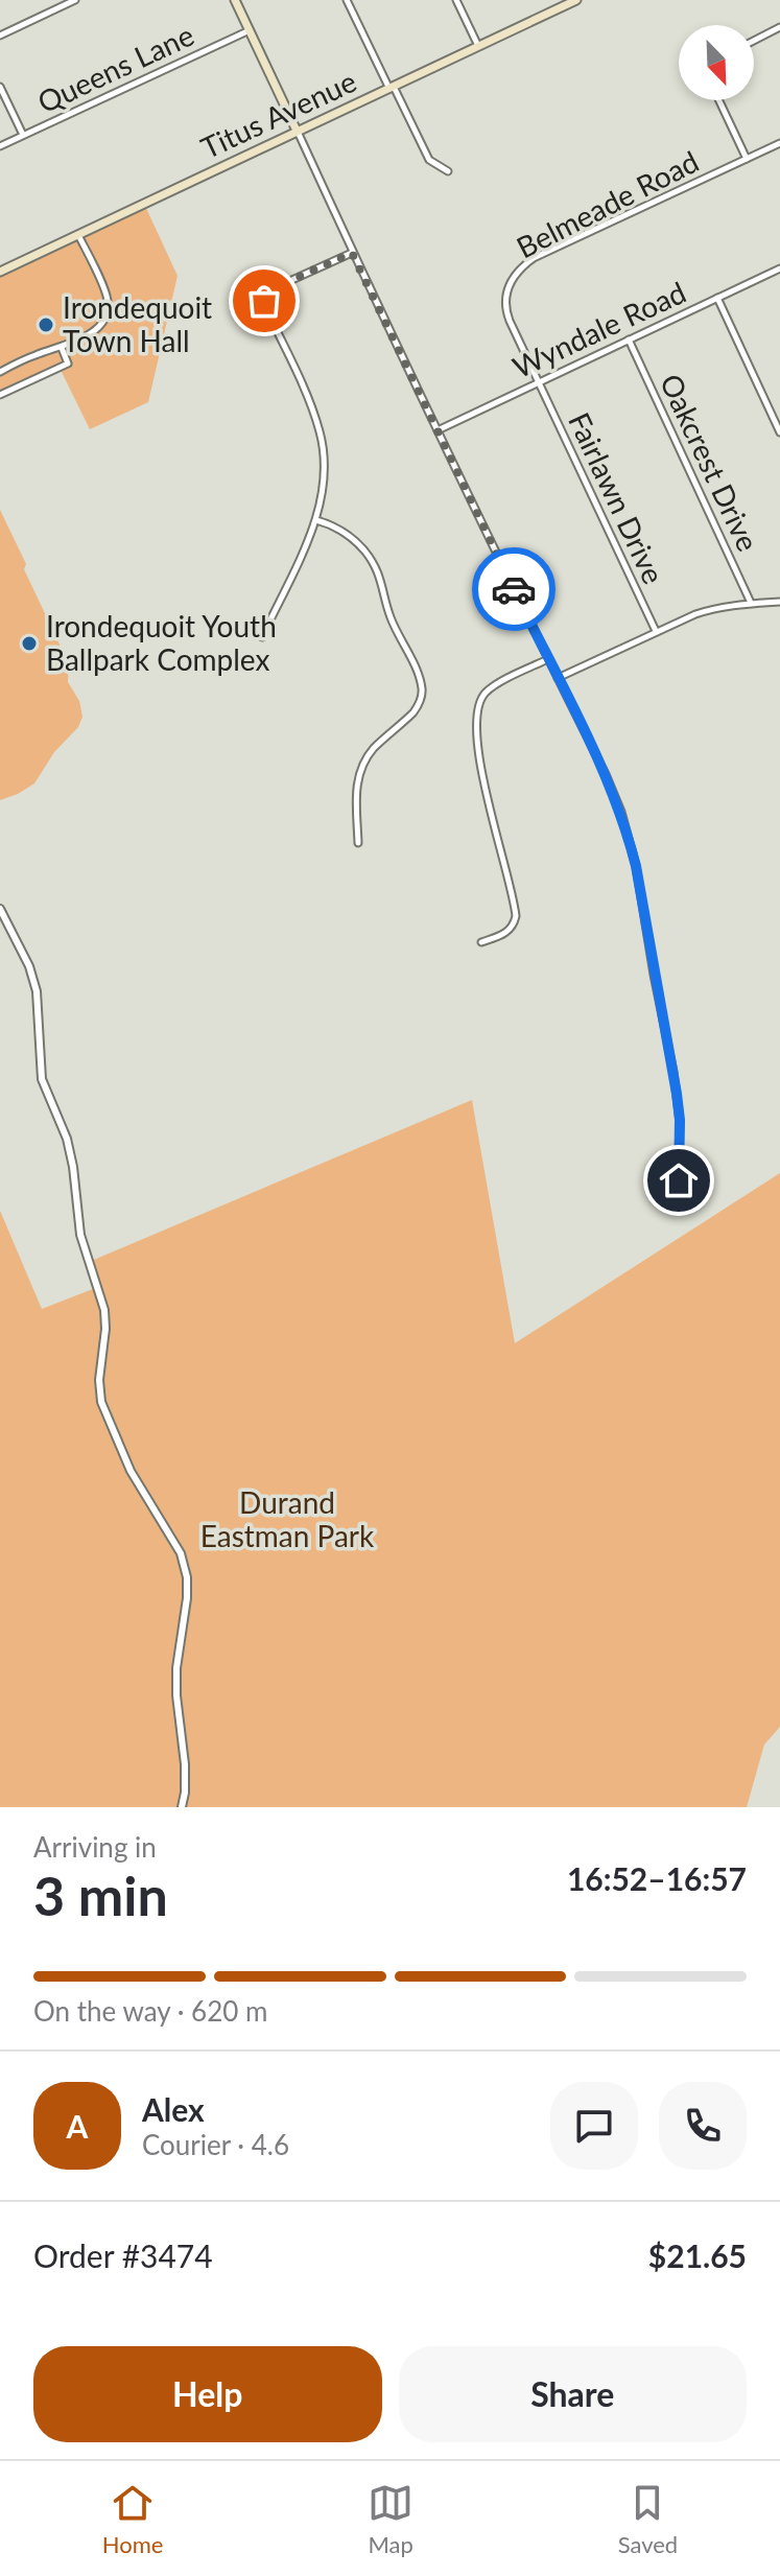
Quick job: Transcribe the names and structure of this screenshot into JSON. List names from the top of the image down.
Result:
{
  "streets": {
    "main road": ["Titus Avenue"],
    "street": [
      "Queens Lane",
      "Belmeade Road",
      "Wyndale Road",
      "Oakcrest Drive",
      "Fairlawn Drive"
    ]
  },
  "crossings": [
    ["Belmeade Road", "Wyndale Road"],
    ["Belmeade Road", "Fairlawn Drive"],
    ["Wyndale Road", "Oakcrest Drive"],
    ["Wyndale Road", "Fairlawn Drive"]
  ],
  "parks": ["Durand Eastman Park"],
  "places": ["Irondequoit Town Hall", "Irondequoit Youth Ballpark Complex"],
  "north": "bottom right",
  "page": {
    "heading": ["3 min", "Arriving in", "16:52–16:57"],
    "panel": [
      "Alex",
      "Courier · 4.6",
      "Order #3474",
      "$21.65"
    ],
    "bar": "On the way · 620 m",
    "round": "A",
    "buttons": ["Help", "Share"],
    "tabs": ["Home", "Map", "Saved"]
  }
}
